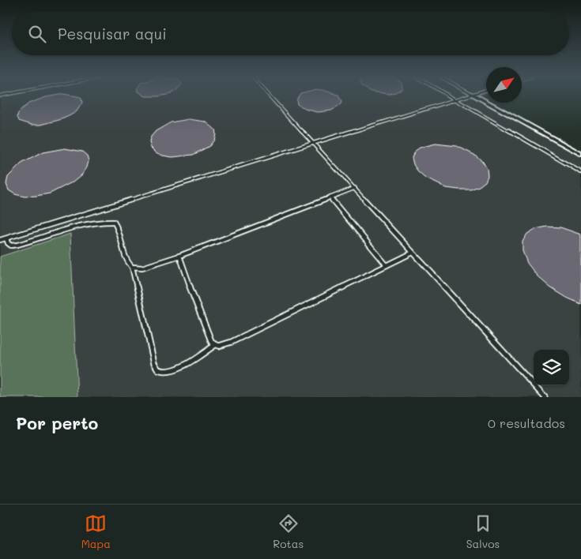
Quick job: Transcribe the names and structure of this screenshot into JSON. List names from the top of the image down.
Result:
{
  "north": "top right",
  "page": {
    "search": "Pesquisar aqui",
    "heading": ["Por perto", "0 resultados"],
    "nav": ["Mapa", "Rotas", "Salvos"]
  }
}
